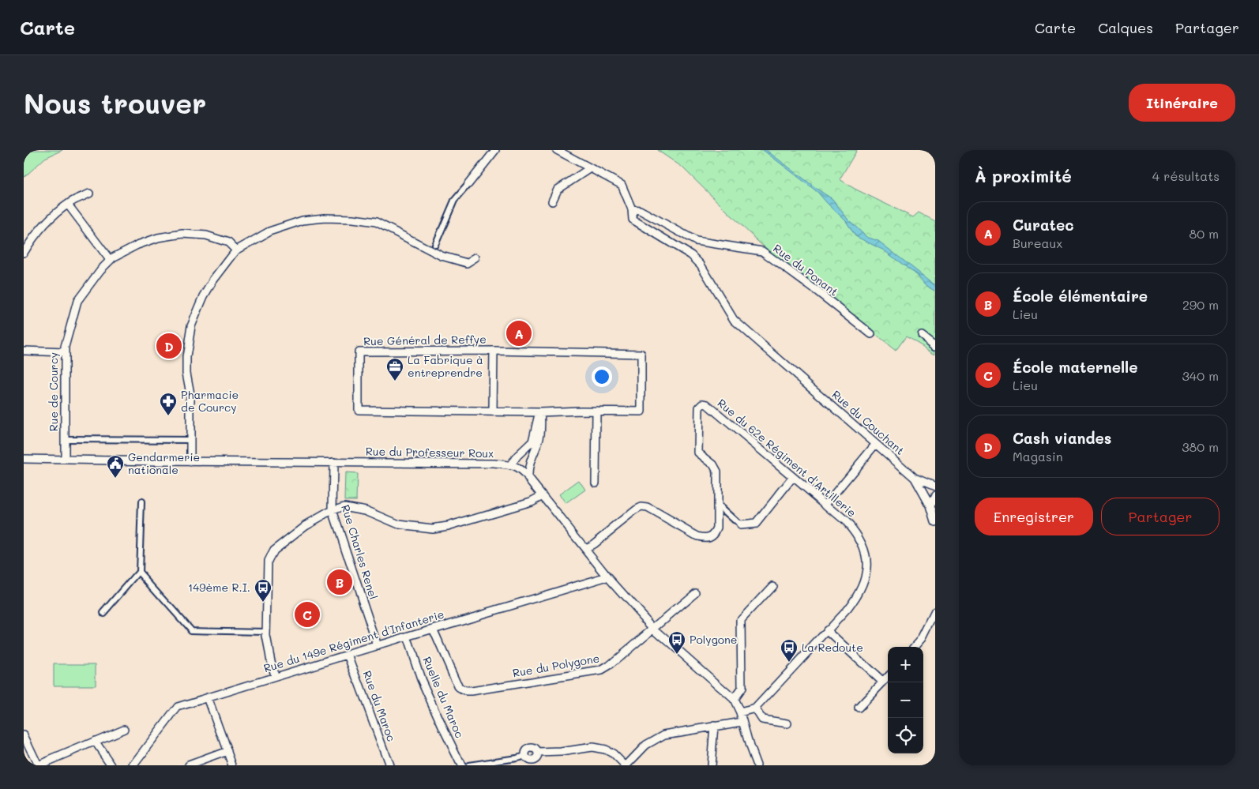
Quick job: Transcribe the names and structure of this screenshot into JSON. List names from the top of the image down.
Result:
{
  "streets": {
    "street": [
      "Rue du Ponant",
      "Rue Général de Reffye",
      "Rue de Courcy",
      "Rue du Couchant",
      "Rue du Professeur Roux",
      "Rue du 62e Régiment d'Artillerie",
      "Rue Charles Renel",
      "Rue du 149e Régiment d'Infanterie",
      "Rue du Polygone",
      "Ruelle du Maroc",
      "Rue du Maroc"
    ]
  },
  "crossings": [
    ["Rue du Ponant", "Rue du Couchant"],
    ["Rue de Courcy", "Rue du Professeur Roux"],
    ["Rue du Professeur Roux", "Rue Charles Renel"],
    ["Rue du Professeur Roux", "Rue du 149e Régiment d'Infanterie"],
    ["Rue du Professeur Roux", "Rue du Polygone"],
    ["Rue Charles Renel", "Rue du 149e Régiment d'Infanterie"],
    ["Rue du 149e Régiment d'Infanterie", "Rue du Polygone"],
    ["Rue du 149e Régiment d'Infanterie", "Ruelle du Maroc"],
    ["Rue du 149e Régiment d'Infanterie", "Rue du Maroc"]
  ],
  "places": {
    "office": ["La Fabrique à entreprendre"],
    "pharmacy": ["Pharmacie de Courcy"],
    "public building": ["Gendarmerie nationale"],
    "bus stop": ["149ème R.I.", "Polygone", "La Redoute"]
  },
  "page": {
    "header": "Carte",
    "nav": ["Carte", "Calques", "Partager"],
    "buttons": [
      "Itinéraire",
      ["Enregistrer", "Partager"]
    ],
    "title": "Nous trouver",
    "heading": ["À proximité", "4 résultats"],
    "list": [
      {
        "mark": "A",
        "name": "Curatec",
        "note": "Bureaux",
        "value": "80 m"
      },
      {
        "mark": "B",
        "name": "École élémentaire",
        "note": "Lieu",
        "value": "290 m"
      },
      {
        "mark": "C",
        "name": "École maternelle",
        "note": "Lieu",
        "value": "340 m"
      },
      {
        "mark": "D",
        "name": "Cash viandes",
        "note": "Magasin",
        "value": "380 m"
      }
    ],
    "pins": [
      "A",
      "D",
      "B",
      "C"
    ],
    "map_buttons": ["+", "−"]
  }
}
